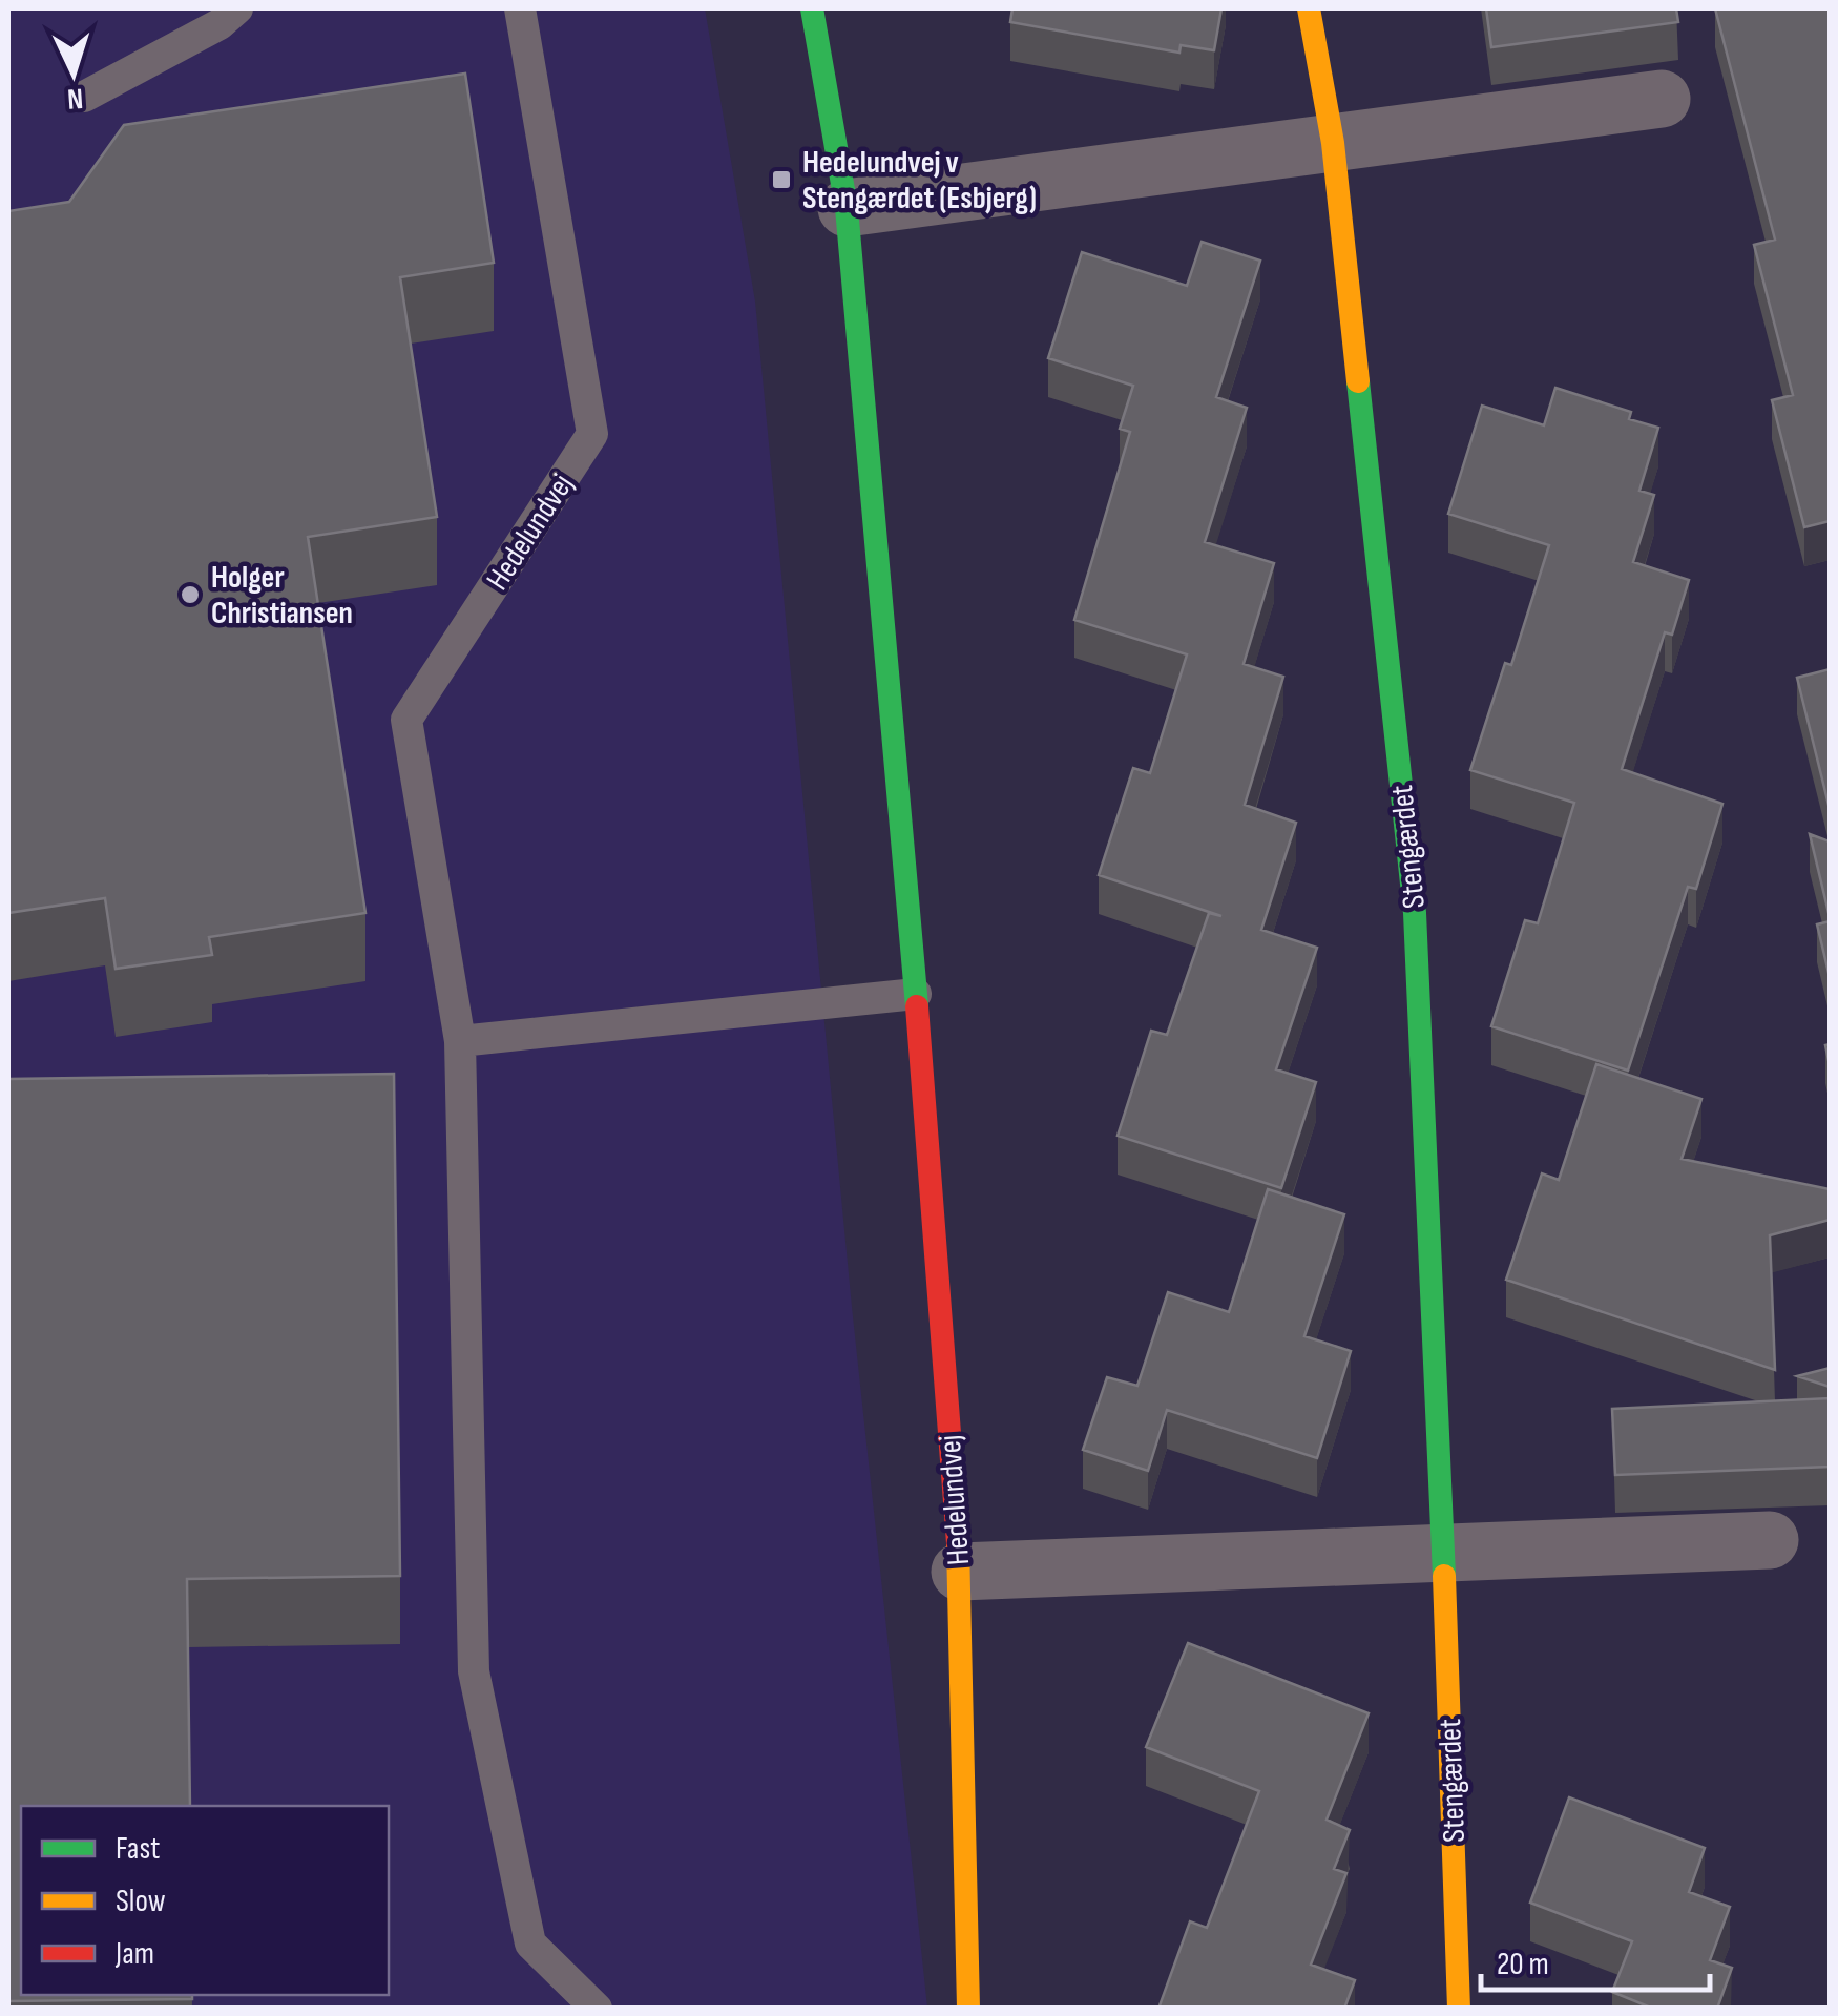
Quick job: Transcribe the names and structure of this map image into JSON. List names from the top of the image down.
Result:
{
  "streets": {
    "street": ["Hedelundvej", "Stengærdet"]
  },
  "places": {
    "transit": ["Hedelundvej v Stengærdet (Esbjerg)"],
    "other": ["Holger Christiansen"]
  },
  "legend": ["Fast", "Slow", "Jam"],
  "scale_bar": "20 m",
  "north": "bottom"
}
